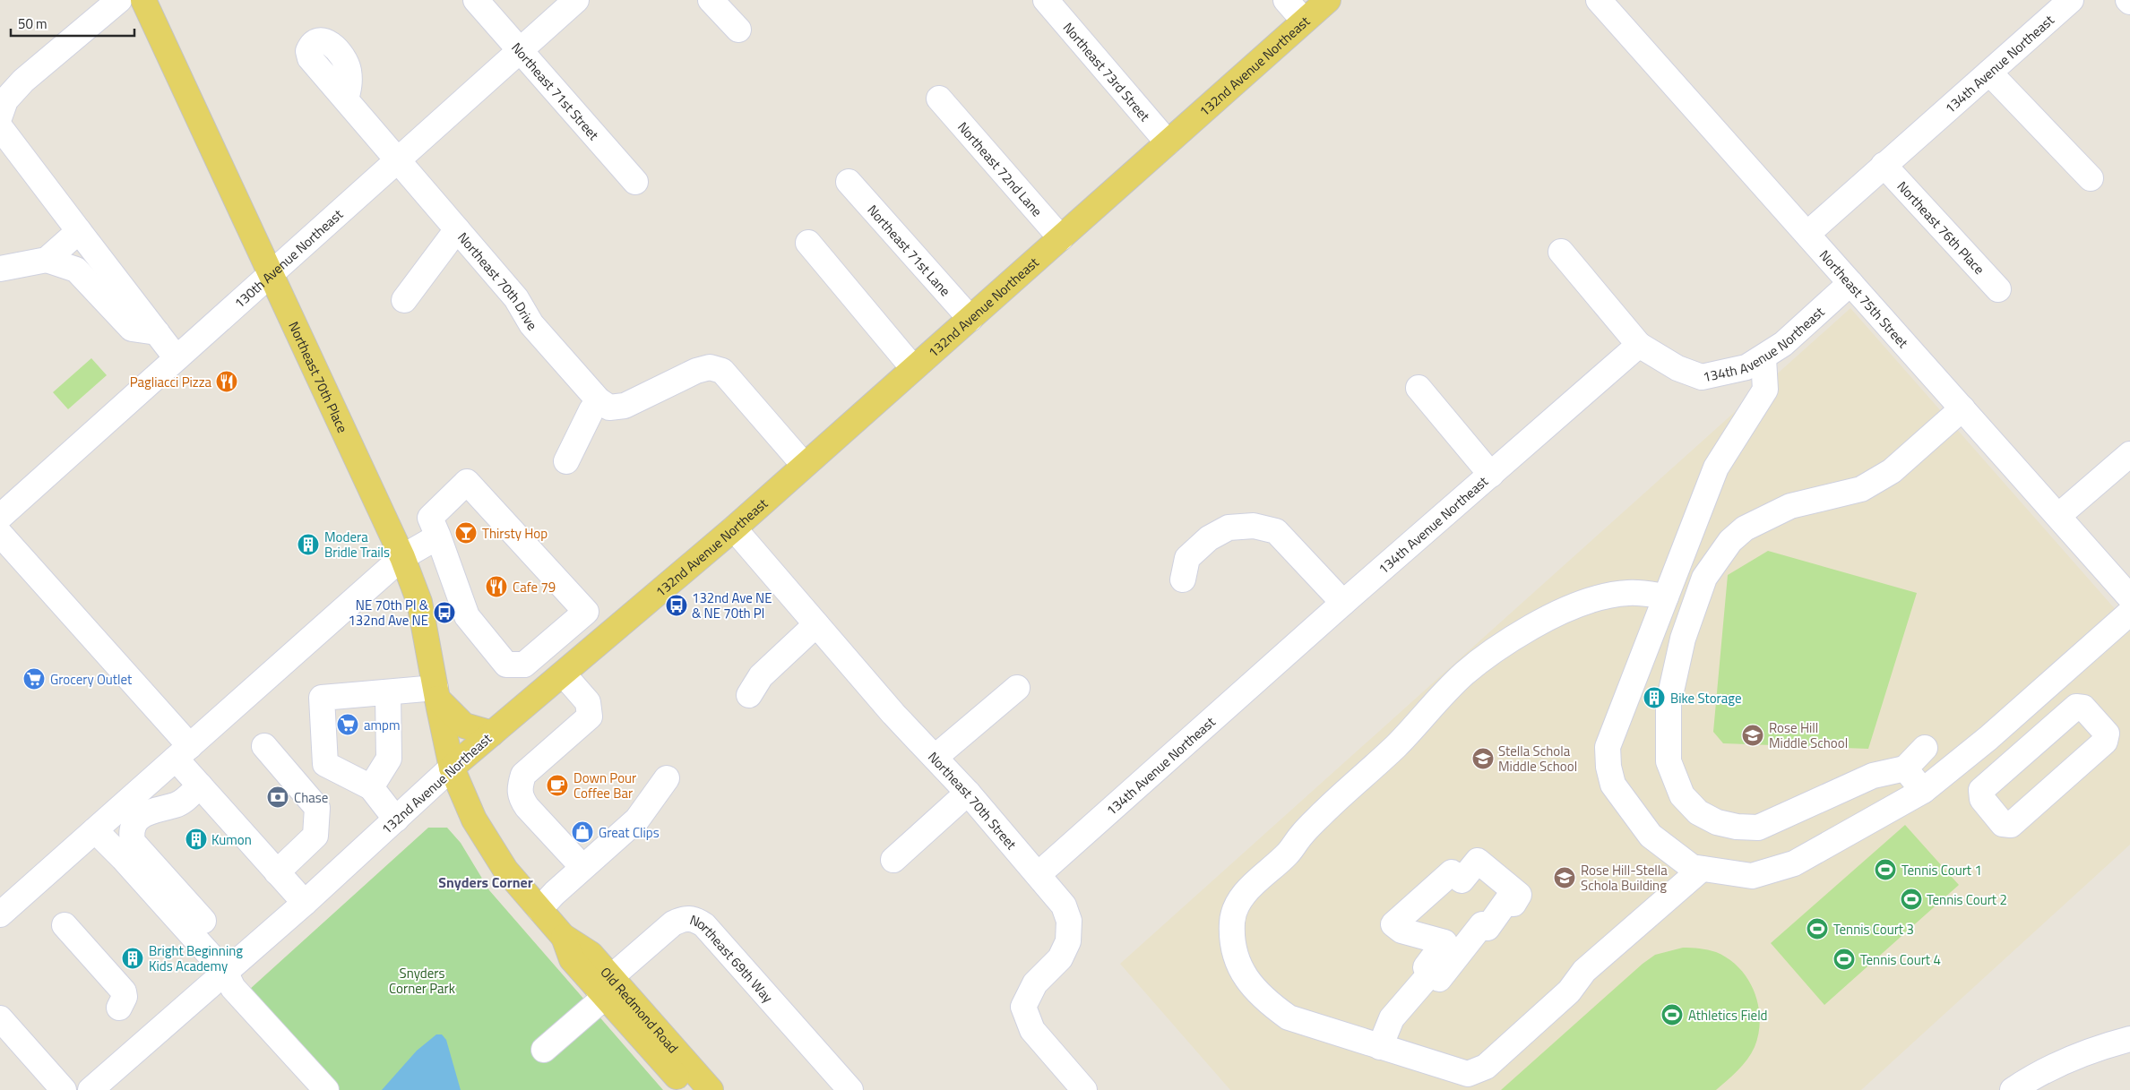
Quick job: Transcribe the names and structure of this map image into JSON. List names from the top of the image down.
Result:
{
  "streets": {
    "main road": ["132nd Avenue Northeast", "Northeast 70th Place", "Old Redmond Road"],
    "street": [
      "134th Avenue Northeast",
      "Northeast 73rd Street",
      "Northeast 71st Street",
      "Northeast 72nd Lane",
      "Northeast 76th Place",
      "Northeast 71st Lane",
      "130th Avenue Northeast",
      "Northeast 70th Drive",
      "Northeast 75th Street",
      "Northeast 70th Street",
      "Northeast 69th Way"
    ]
  },
  "crossings": [
    ["134th Avenue Northeast", "Northeast 76th Place"],
    ["134th Avenue Northeast", "Northeast 75th Street"],
    ["134th Avenue Northeast", "Northeast 70th Street"],
    ["132nd Avenue Northeast", "Northeast 73rd Street"],
    ["132nd Avenue Northeast", "Northeast 72nd Lane"],
    ["132nd Avenue Northeast", "Northeast 71st Lane"],
    ["132nd Avenue Northeast", "Northeast 70th Place"],
    ["132nd Avenue Northeast", "Northeast 70th Street"],
    ["132nd Avenue Northeast", "Old Redmond Road"],
    ["Northeast 71st Street", "130th Avenue Northeast"],
    ["130th Avenue Northeast", "Northeast 70th Drive"],
    ["130th Avenue Northeast", "Northeast 70th Place"],
    ["Northeast 70th Place", "Old Redmond Road"],
    ["Northeast 69th Way", "Old Redmond Road"]
  ],
  "districts": ["Snyders Corner"],
  "parks": ["Snyders Corner Park"],
  "places": {
    "restaurant": ["Pagliacci Pizza", "Cafe 79"],
    "bar": ["Thirsty Hop"],
    "building": [
      "Modera Bridle Trails",
      "Bike Storage",
      "Kumon",
      "Bright Beginning Kids Academy"
    ],
    "bus stop": ["132nd Ave NE & NE 70th Pl", "NE 70th Pl & 132nd Ave NE"],
    "supermarket": ["Grocery Outlet", "ampm"],
    "school or university": ["Rose Hill Middle School", "Stella Schola Middle School", "Rose Hill-Stella Schola Building"],
    "cafe": ["Down Pour Coffee Bar"],
    "bank": ["Chase"],
    "shop": ["Great Clips"],
    "sports": [
      "Tennis Court 1",
      "Tennis Court 2",
      "Tennis Court 3",
      "Tennis Court 4",
      "Athletics Field"
    ]
  },
  "scale_bar": "50 m"
}
